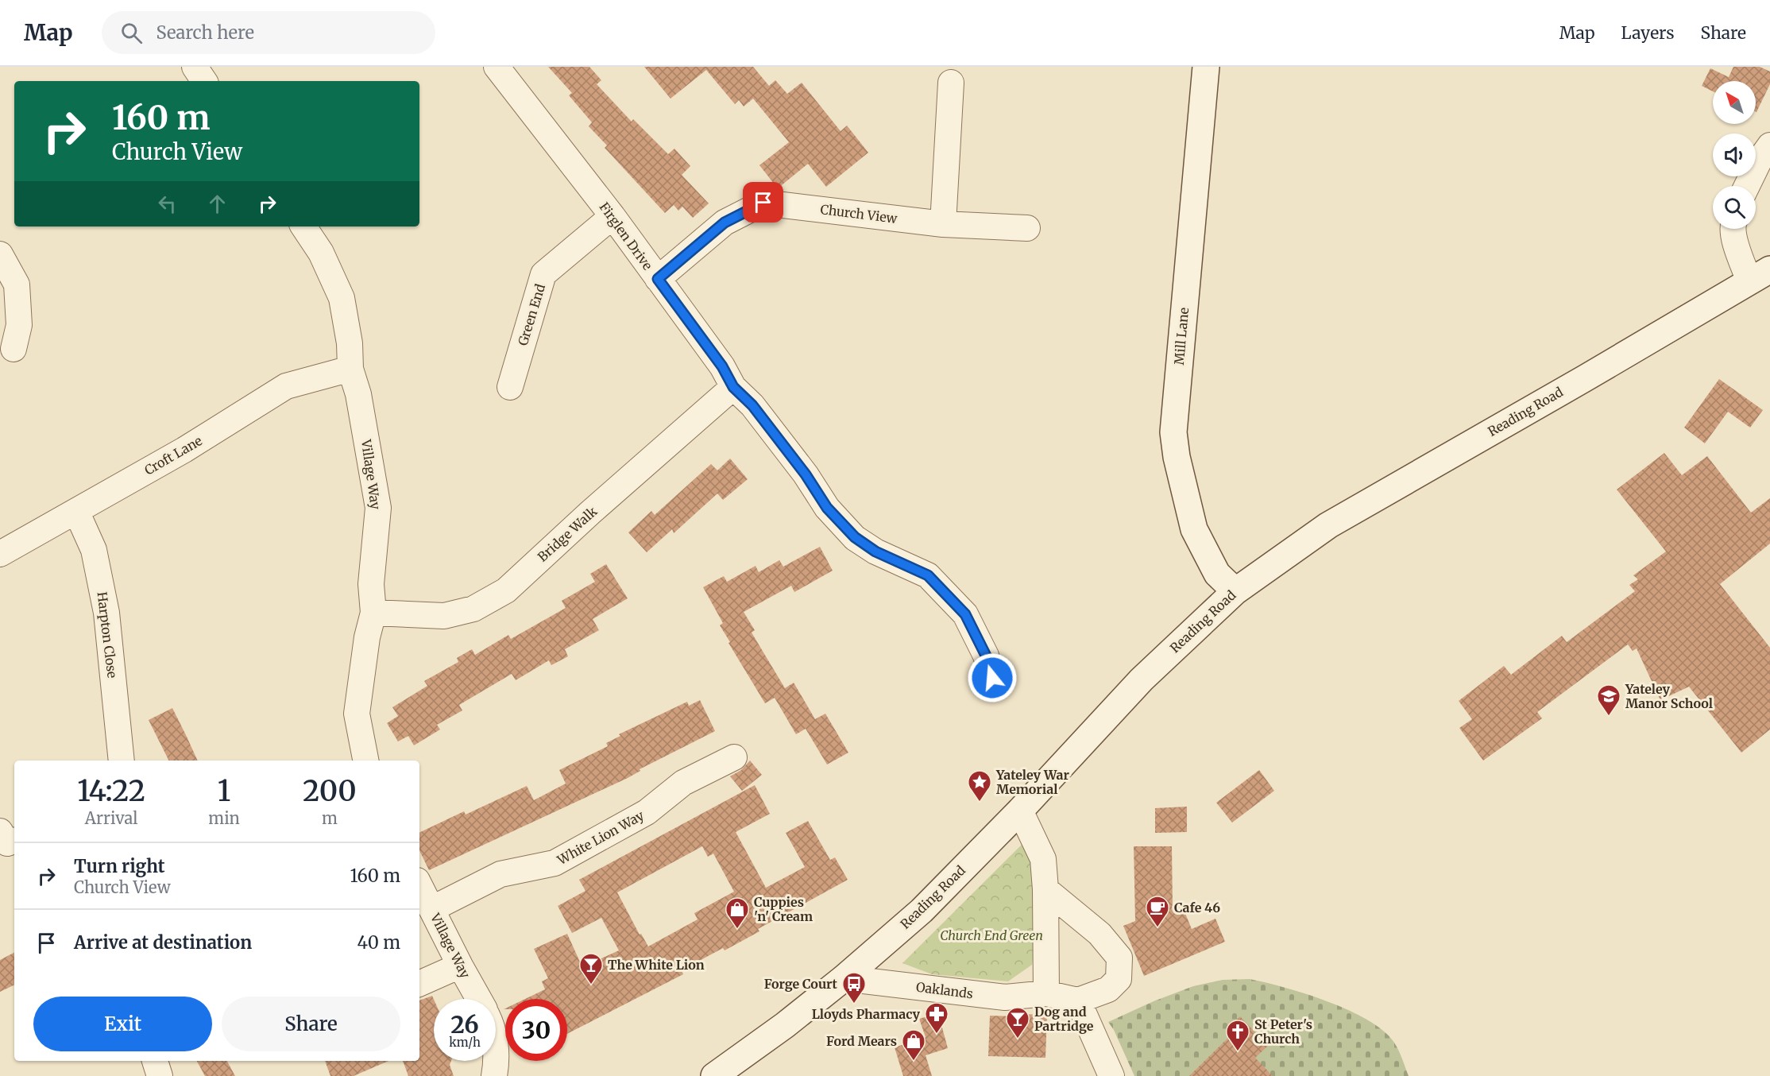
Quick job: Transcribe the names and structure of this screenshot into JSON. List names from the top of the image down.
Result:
{
  "streets": {
    "main road": ["Mill Lane", "Reading Road"],
    "street": [
      "Church View",
      "Firglen Drive",
      "Green End",
      "Croft Lane",
      "Village Way",
      "Bridge Walk",
      "Harpton Close",
      "White Lion Way",
      "Oaklands"
    ]
  },
  "crossings": [
    ["Church View", "Firglen Drive"],
    ["Firglen Drive", "Green End"],
    ["Firglen Drive", "Bridge Walk"],
    ["Mill Lane", "Reading Road"],
    ["Reading Road", "Oaklands"],
    ["Croft Lane", "Village Way"],
    ["Croft Lane", "Harpton Close"],
    ["Village Way", "Bridge Walk"],
    ["Village Way", "White Lion Way"]
  ],
  "parks": ["Church End Green"],
  "places": {
    "school or university": ["Yateley Manor School"],
    "place": ["Yateley War Memorial"],
    "cafe": ["Cafe 46"],
    "shop": ["Cuppies 'n' Cream", "Ford Mears"],
    "bar": ["The White Lion", "Dog and Partridge"],
    "bus stop": ["Forge Court"],
    "pharmacy": ["Lloyds Pharmacy"],
    "church": ["St Peter's Church"]
  },
  "north": "top left",
  "page": {
    "header": "Map",
    "search": "Search here",
    "nav": ["Map", "Layers", "Share"],
    "turn": ["160 m", "Church View"],
    "eta": [
      "14:22",
      "Arrival",
      "1",
      "min",
      "200",
      "m"
    ],
    "list": [
      {
        "name": "Turn right",
        "note": "Church View",
        "value": "160 m"
      },
      {
        "name": "Arrive at destination",
        "value": "40 m"
      }
    ],
    "buttons": ["Exit", "Share"],
    "speed": "26 km/h",
    "limit": "30"
  }
}
